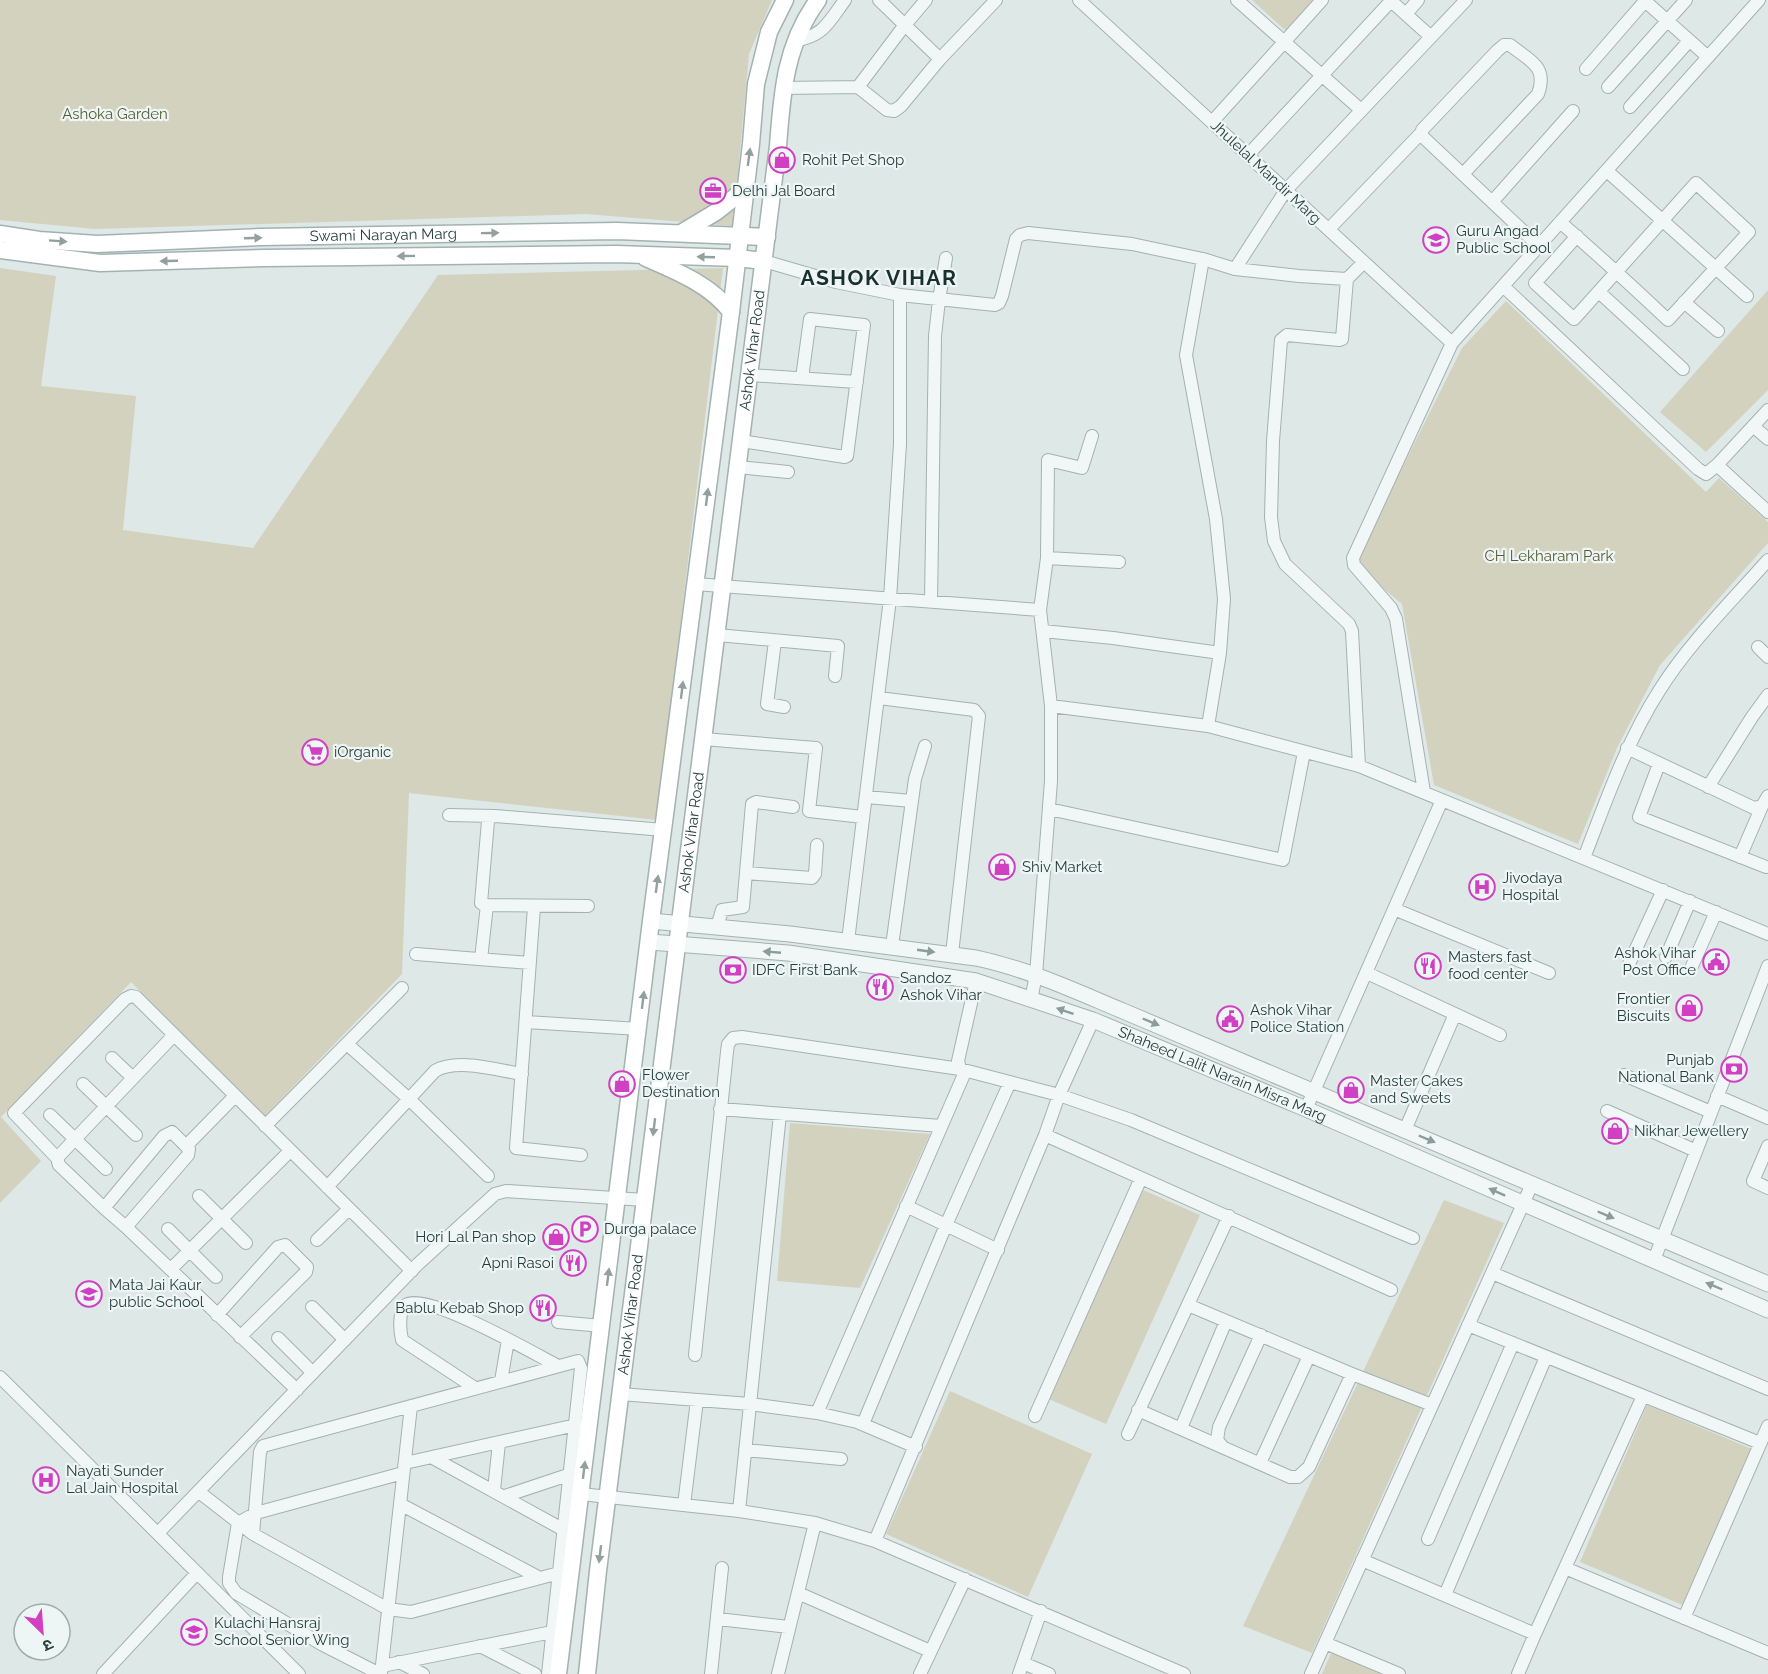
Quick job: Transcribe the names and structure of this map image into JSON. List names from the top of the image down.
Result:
{
  "streets": {
    "main road": ["Swami Narayan Marg", "Ashok Vihar Road"],
    "street": ["Jhulelal Mandir Marg", "Shaheed Lalit Narain Misra Marg"]
  },
  "crossings": [
    ["Swami Narayan Marg", "Ashok Vihar Road"],
    ["Ashok Vihar Road", "Shaheed Lalit Narain Misra Marg"]
  ],
  "districts": ["ASHOK VIHAR"],
  "parks": ["Ashoka Garden", "CH Lekharam Park"],
  "places": {
    "shop": [
      "Rohit Pet Shop",
      "Shiv Market",
      "Frontier Biscuits",
      "Flower Destination",
      "Master Cakes and Sweets",
      "Nikhar Jewellery",
      "Hori Lal Pan shop"
    ],
    "office": ["Delhi Jal Board"],
    "school or university": ["Guru Angad Public School", "Mata Jai Kaur public School", "Kulachi Hansraj School Senior Wing"],
    "supermarket": ["iOrganic"],
    "hospital": ["Jivodaya Hospital", "Nayati Sunder Lal Jain Hospital"],
    "public building": ["Ashok Vihar Post Office", "Ashok Vihar Police Station"],
    "restaurant": [
      "Masters fast food center",
      "Sandoz Ashok Vihar",
      "Apni Rasoi",
      "Bablu Kebab Shop"
    ],
    "bank": ["IDFC First Bank", "Punjab National Bank"],
    "parking": ["Durga palace"]
  },
  "north": "bottom right"
}
